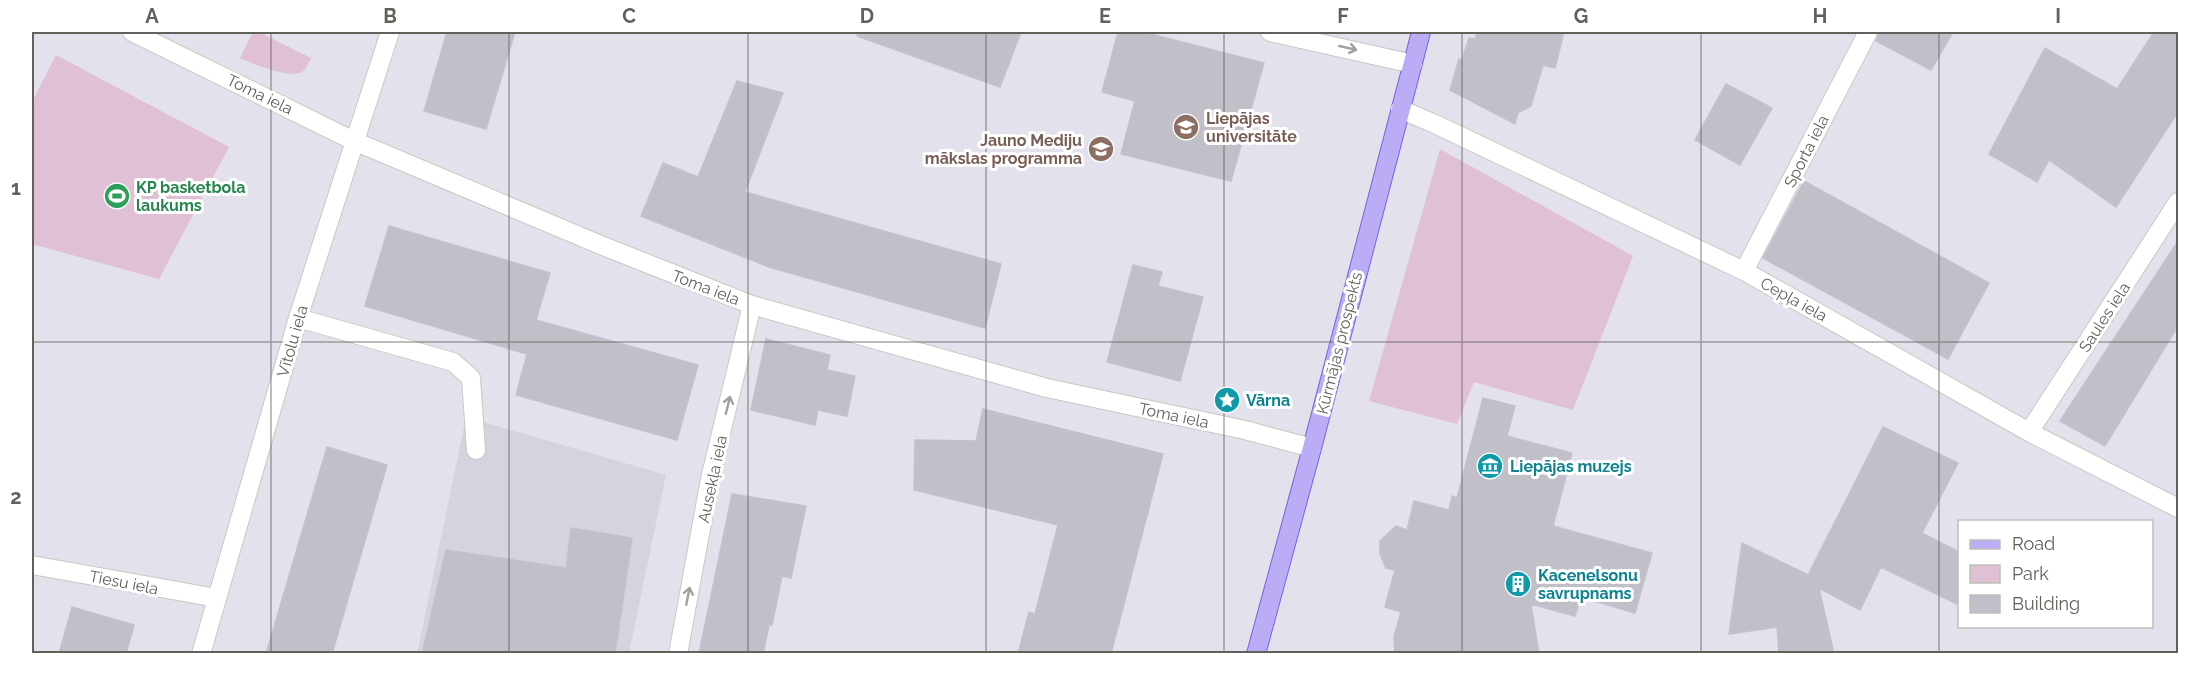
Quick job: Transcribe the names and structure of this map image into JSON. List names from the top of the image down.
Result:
{
  "streets": {
    "main road": ["Kūrmājas prospekts"],
    "street": [
      "Toma iela",
      "Sporta iela",
      "Cepļa iela",
      "Saules iela",
      "Vītolu iela",
      "Ausekļa iela",
      "Tiesu iela"
    ]
  },
  "crossings": [
    ["Toma iela", "Vītolu iela"],
    ["Toma iela", "Kūrmājas prospekts"],
    ["Toma iela", "Ausekļa iela"],
    ["Sporta iela", "Cepļa iela"],
    ["Cepļa iela", "Saules iela"],
    ["Cepļa iela", "Kūrmājas prospekts"],
    ["Vītolu iela", "Tiesu iela"]
  ],
  "one_way": ["Ausekļa iela"],
  "places": {
    "school or university": ["Liepājas universitāte", "Jauno Mediju mākslas programma"],
    "sports": ["KP basketbola laukums"],
    "place": ["Vārna"],
    "museum": ["Liepājas muzejs"],
    "building": ["Kacenelsonu savrupnams"]
  },
  "legend": ["Road", "Park", "Building"],
  "grid": {
    "columns": [
      "A",
      "B",
      "C",
      "D",
      "E",
      "F",
      "G",
      "H",
      "I"
    ],
    "rows": ["1", "2"]
  }
}
